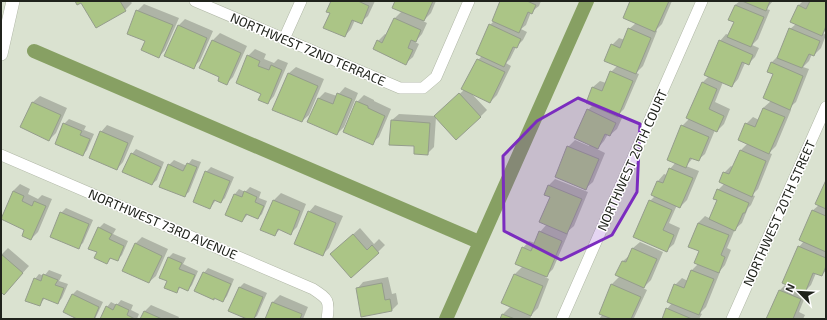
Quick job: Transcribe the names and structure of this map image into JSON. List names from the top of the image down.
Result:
{
  "streets": {
    "street": [
      "NORTHWEST 72ND TERRACE",
      "NORTHWEST 20TH COURT",
      "NORTHWEST 20TH STREET",
      "NORTHWEST 73RD AVENUE"
    ]
  },
  "north": "top left"
}
